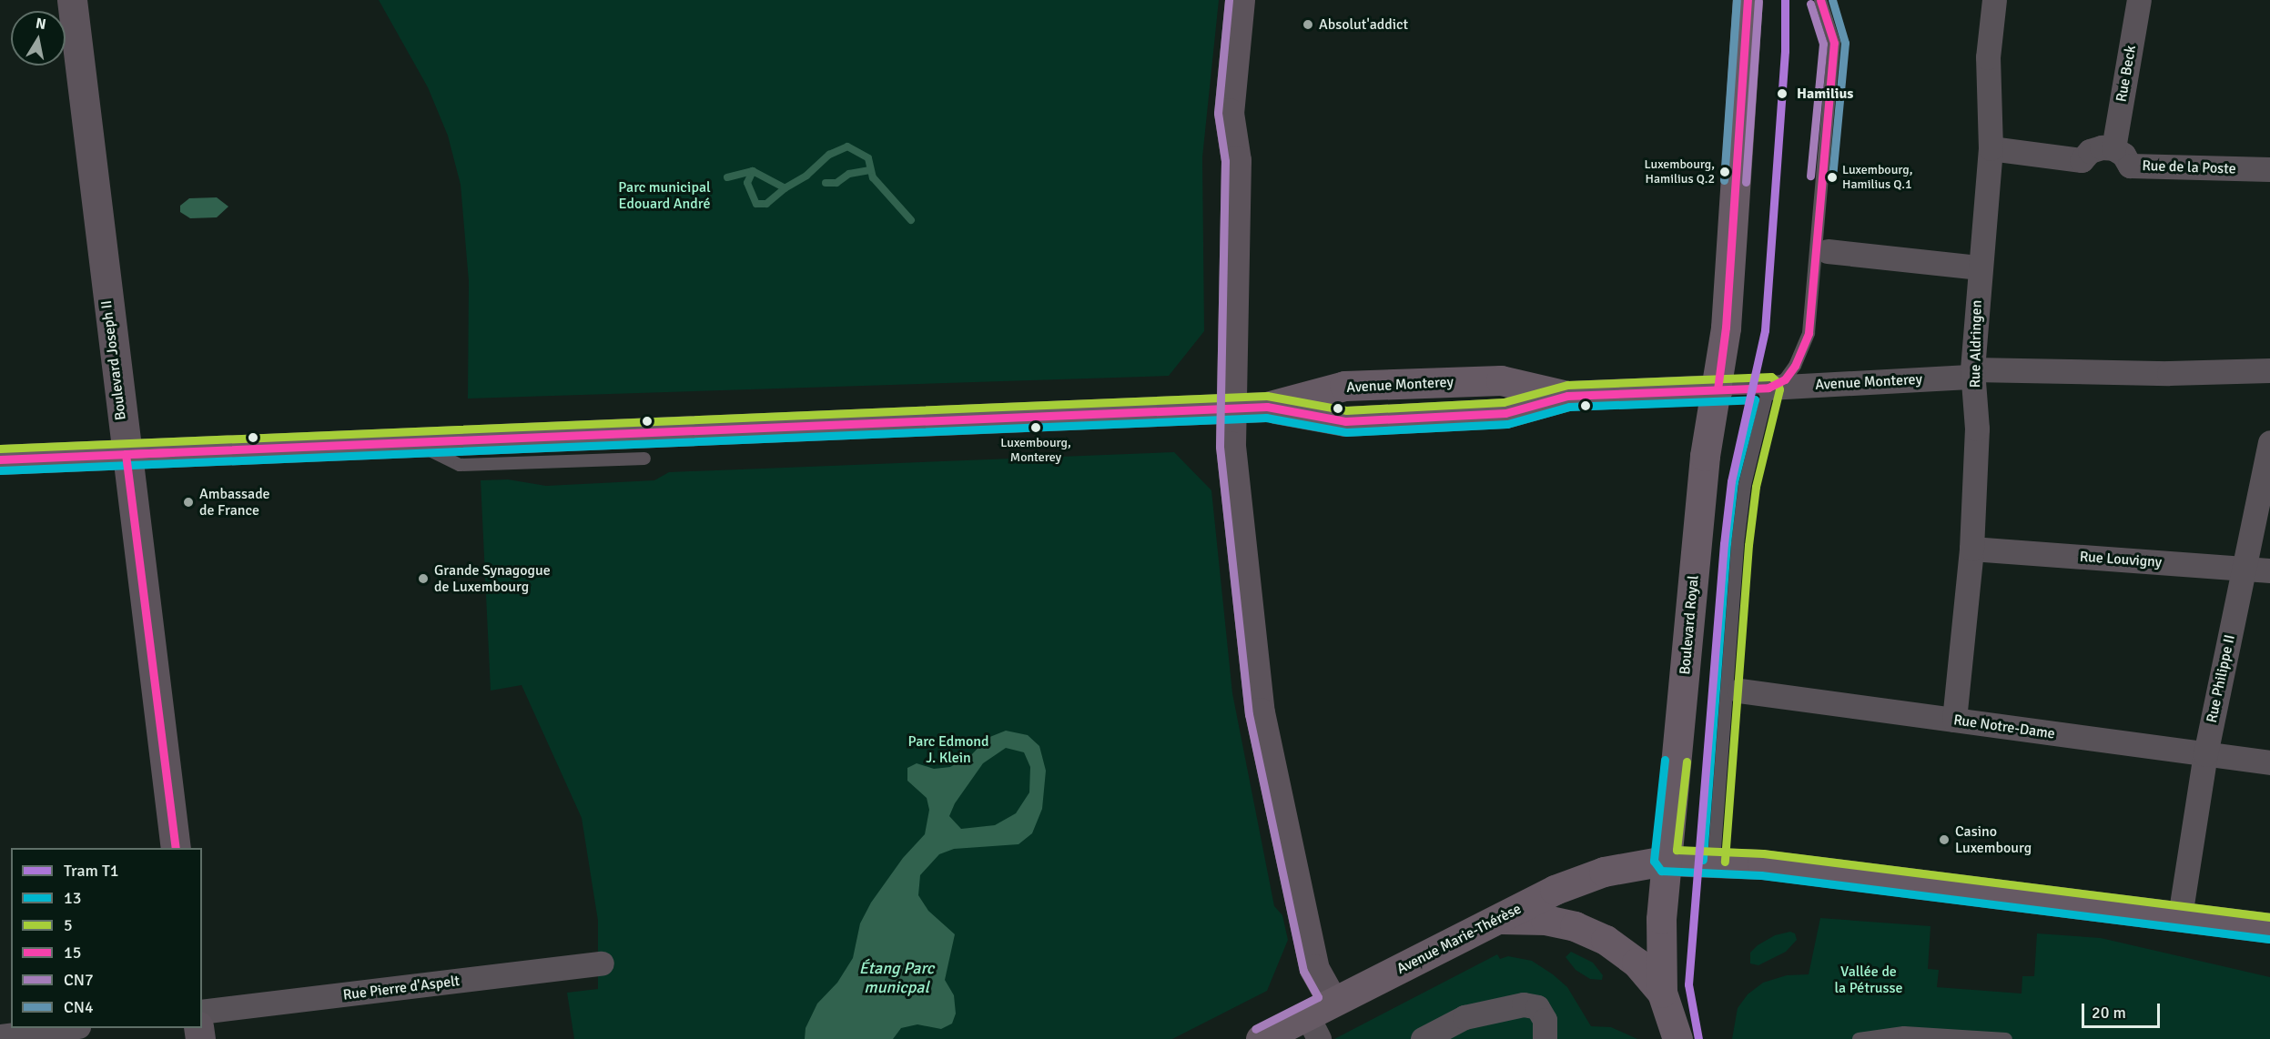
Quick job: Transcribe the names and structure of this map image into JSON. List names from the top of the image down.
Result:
{
  "streets": {
    "main road": [
      "Boulevard Joseph II",
      "Avenue Monterey",
      "Boulevard Royal",
      "Avenue Marie-Thérèse"
    ],
    "street": [
      "Rue Beck",
      "Rue de la Poste",
      "Rue Aldringen",
      "Rue Louvigny",
      "Rue Philippe II",
      "Rue Notre-Dame",
      "Rue Pierre d'Aspelt"
    ]
  },
  "crossings": [
    ["Rue Beck", "Rue de la Poste"],
    ["Rue Aldringen", "Avenue Monterey"],
    ["Rue Aldringen", "Rue Louvigny"],
    ["Rue Aldringen", "Rue Notre-Dame"],
    ["Boulevard Joseph II", "Avenue Monterey"],
    ["Avenue Monterey", "Boulevard Royal"],
    ["Rue Louvigny", "Rue Philippe II"],
    ["Boulevard Royal", "Avenue Marie-Thérèse"],
    ["Rue Philippe II", "Rue Notre-Dame"],
    ["Rue Philippe II", "Avenue Marie-Thérèse"]
  ],
  "water": ["Étang Parc municpal"],
  "parks": ["Parc municipal Edouard André", "Parc Edmond J. Klein", "Vallée de la Pétrusse"],
  "places": [
    "Absolut'addict",
    "Hamilius",
    "Luxembourg, Hamilius Q.2",
    "Luxembourg, Hamilius Q.1",
    "Luxembourg, Monterey",
    "Ambassade de France",
    "Grande Synagogue de Luxembourg",
    "Casino Luxembourg"
  ],
  "lines": [
    "tram line T1",
    "transit line 15",
    "transit line CN7",
    "transit line CN4",
    "transit line 5",
    "transit line 13"
  ],
  "legend": [
    "Tram T1",
    "13",
    "5",
    "15",
    "CN7",
    "CN4"
  ],
  "scale_bar": "20 m",
  "north": "top"
}
